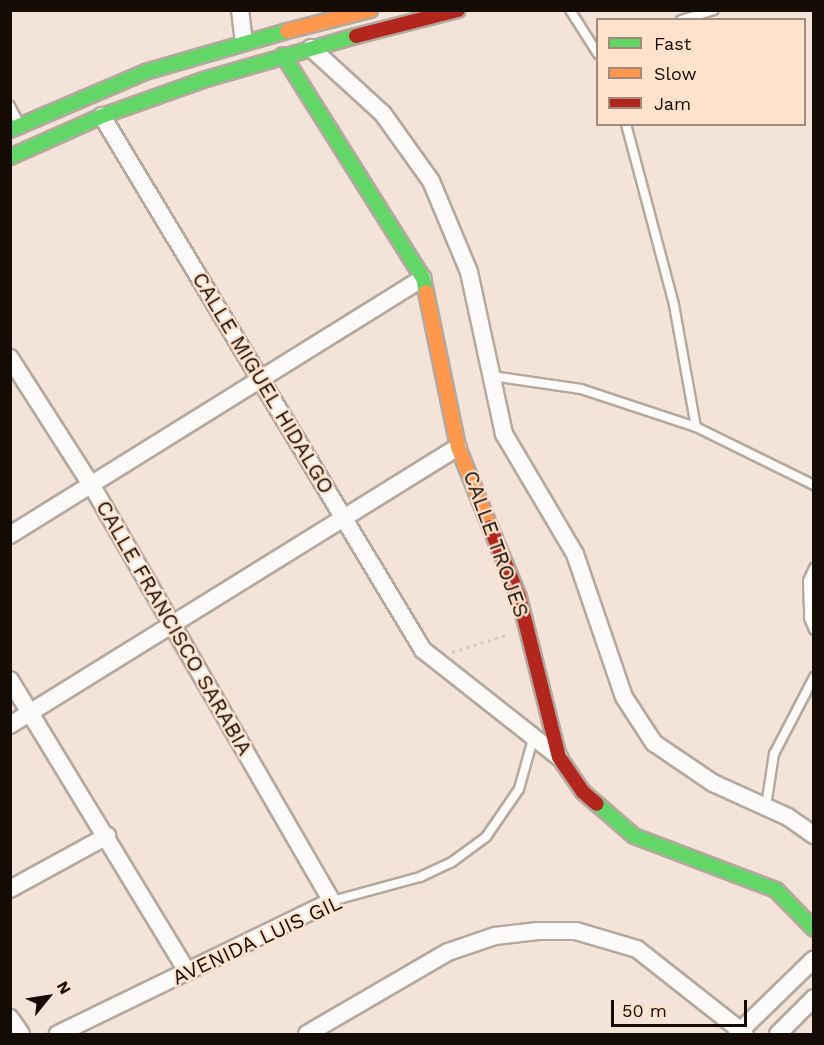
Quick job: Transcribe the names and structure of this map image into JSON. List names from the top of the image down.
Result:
{
  "streets": {
    "street": [
      "CALLE MIGUEL HIDALGO",
      "CALLE TROJES",
      "CALLE FRANCISCO SARABIA",
      "AVENIDA LUIS GIL"
    ]
  },
  "crossings": [
    ["CALLE MIGUEL HIDALGO", "CALLE TROJES"],
    ["CALLE MIGUEL HIDALGO", "AVENIDA LUIS GIL"],
    ["CALLE FRANCISCO SARABIA", "AVENIDA LUIS GIL"]
  ],
  "legend": ["Fast", "Slow", "Jam"],
  "scale_bar": "50 m",
  "north": "top right"
}
